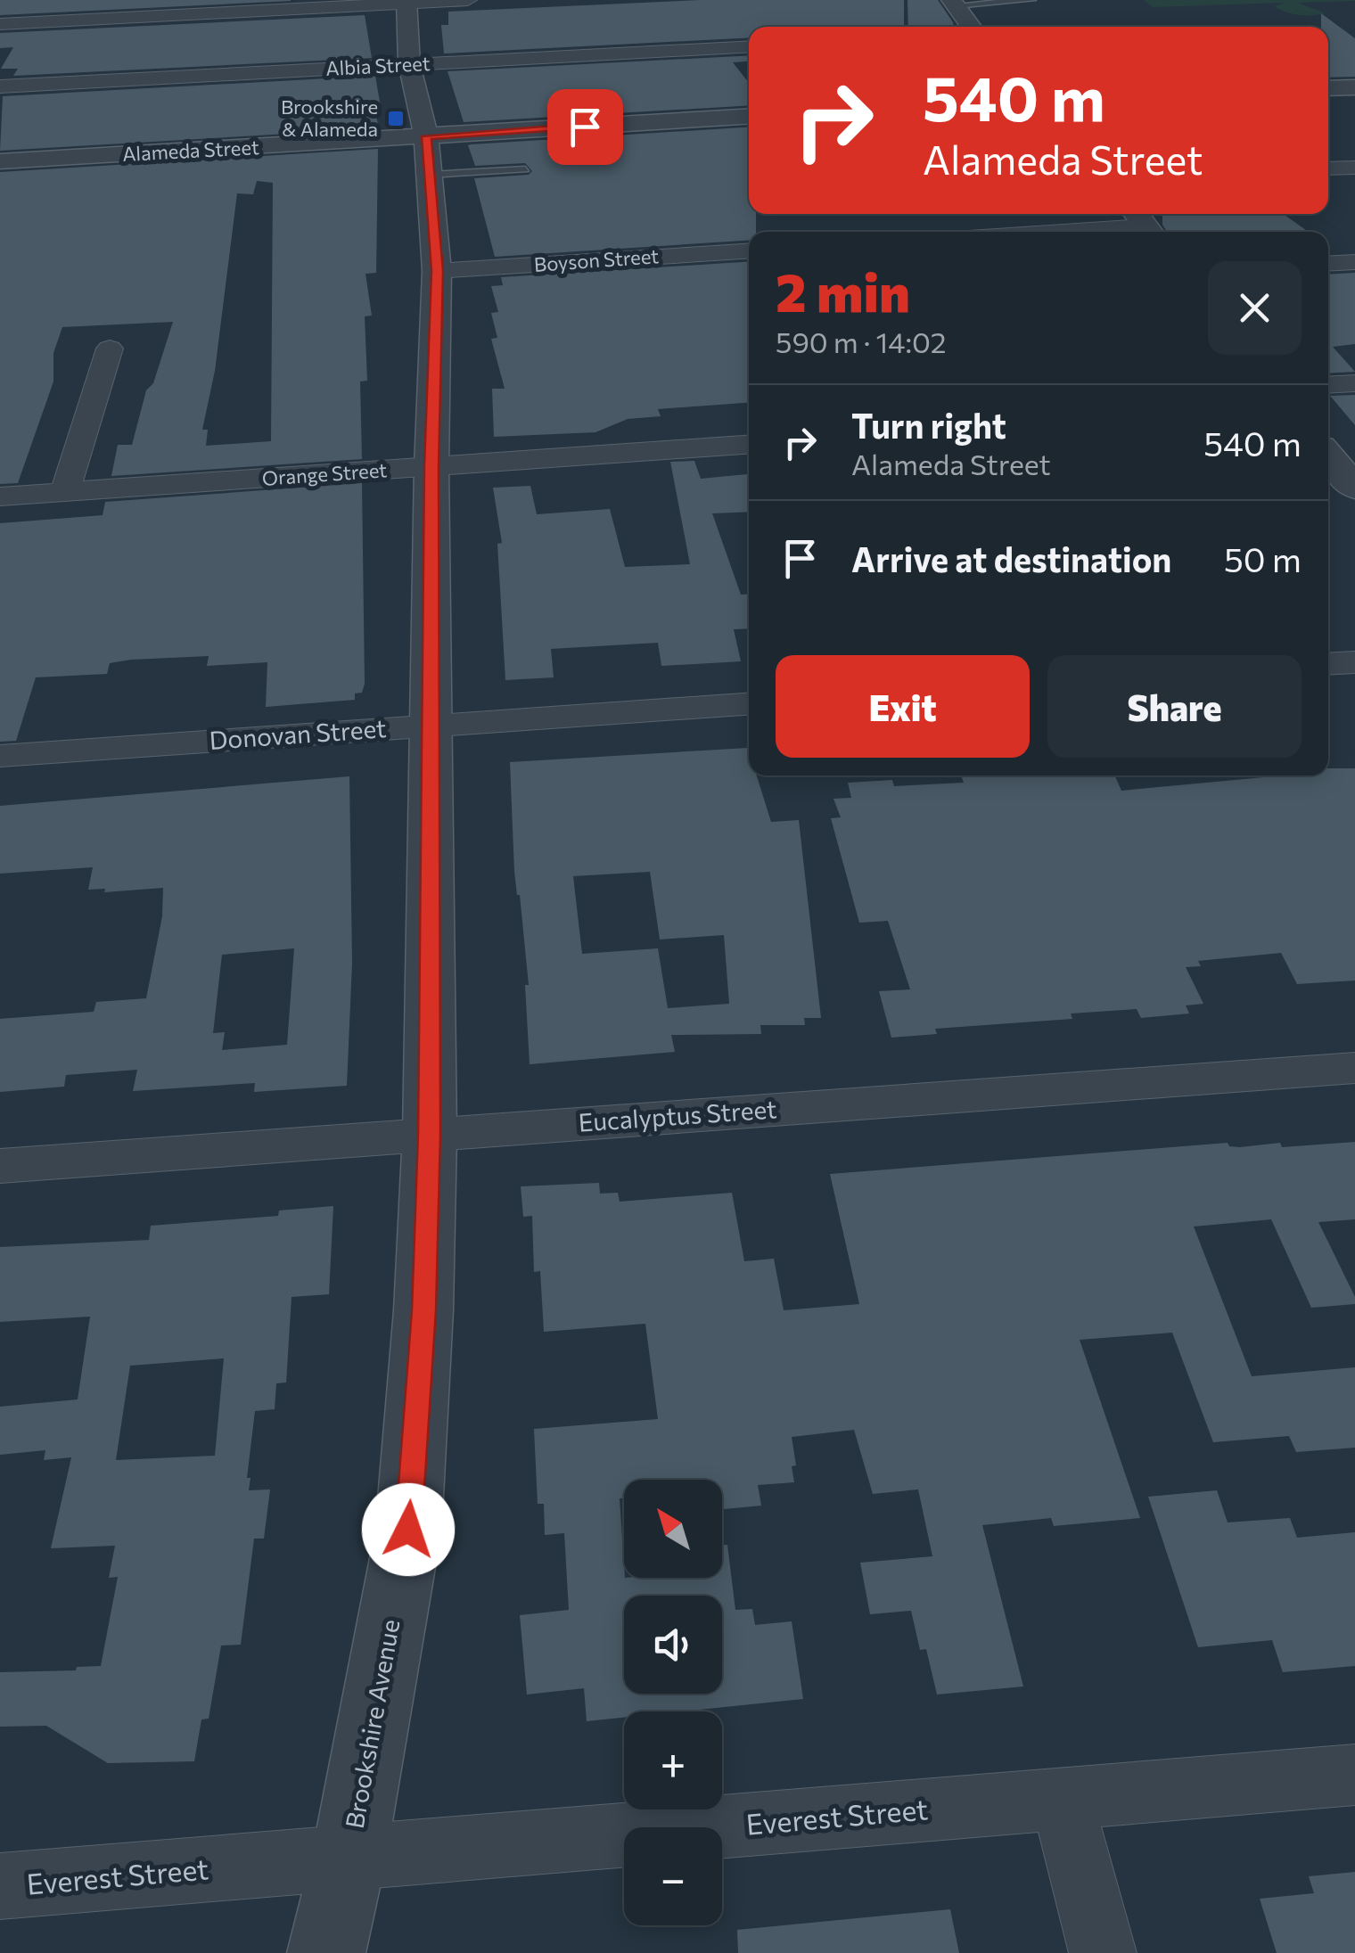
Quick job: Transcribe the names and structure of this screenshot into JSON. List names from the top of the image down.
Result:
{
  "streets": {
    "street": [
      "Albia Street",
      "Alameda Street",
      "Boyson Street",
      "Orange Street",
      "Donovan Street",
      "Eucalyptus Street",
      "Brookshire Avenue",
      "Everest Street"
    ]
  },
  "crossings": [
    ["Albia Street", "Brookshire Avenue"],
    ["Alameda Street", "Brookshire Avenue"],
    ["Boyson Street", "Brookshire Avenue"],
    ["Orange Street", "Brookshire Avenue"],
    ["Donovan Street", "Brookshire Avenue"],
    ["Eucalyptus Street", "Brookshire Avenue"],
    ["Brookshire Avenue", "Everest Street"]
  ],
  "places": {
    "transit": ["Brookshire & Alameda"]
  },
  "north": "top left",
  "page": {
    "turn": ["540 m", "Alameda Street"],
    "heading": ["2 min", "590 m · 14:02"],
    "list": [
      {
        "name": "Turn right",
        "note": "Alameda Street",
        "value": "540 m"
      },
      {
        "name": "Arrive at destination",
        "value": "50 m"
      }
    ],
    "buttons": ["Exit", "Share"],
    "map_buttons": ["+", "−"]
  }
}
